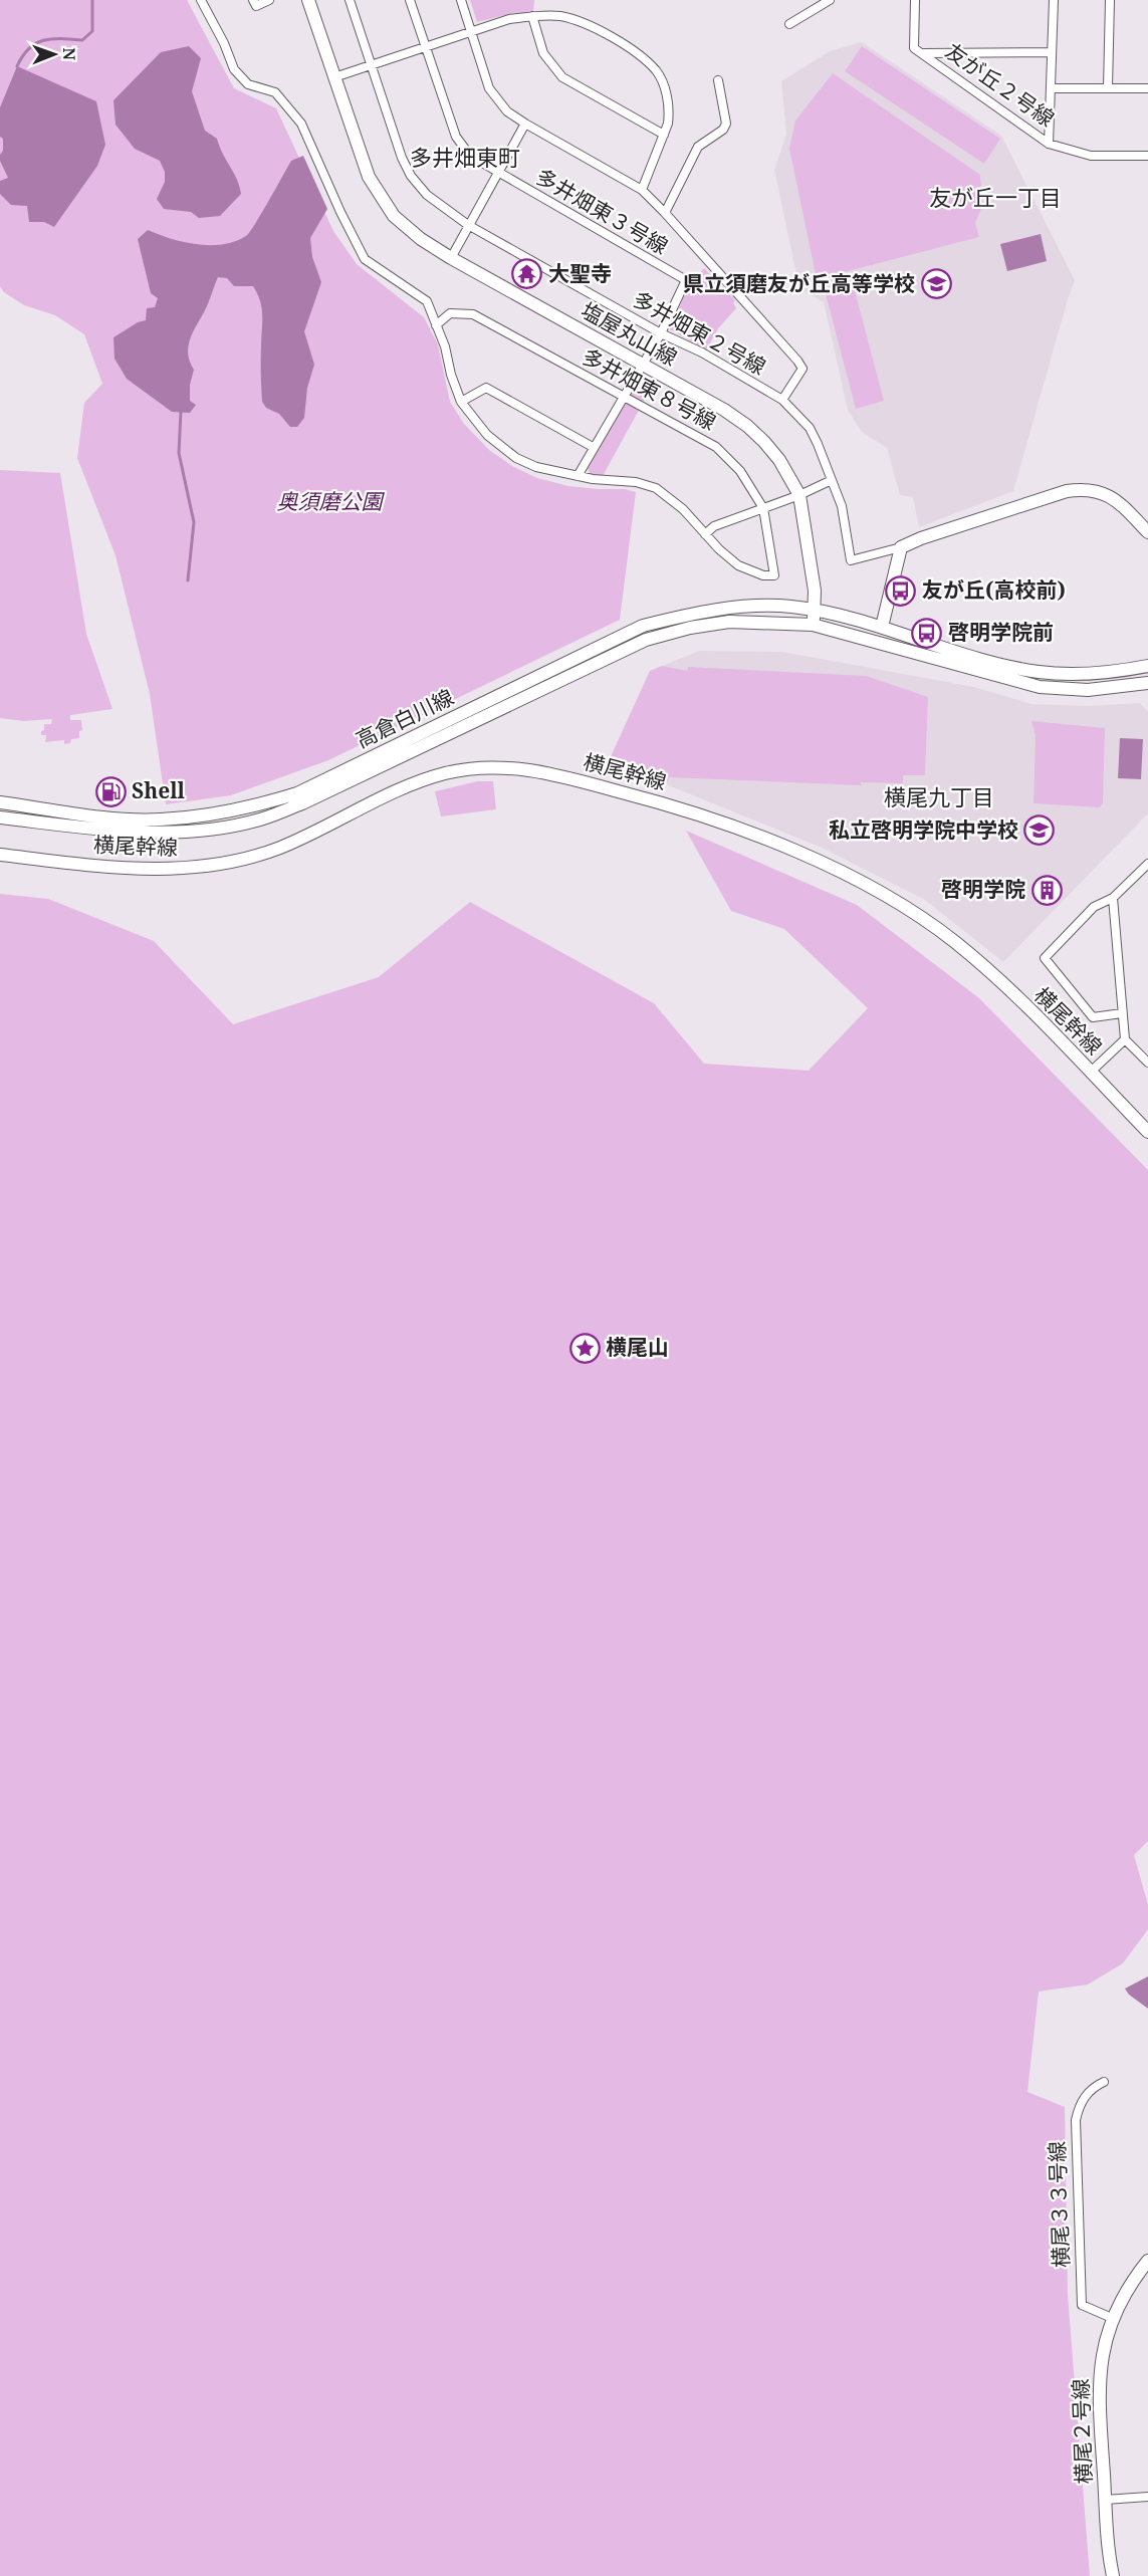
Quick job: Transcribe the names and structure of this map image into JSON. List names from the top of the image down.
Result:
{
  "streets": {
    "street": [
      "友が丘２号線",
      "多井畑東３号線",
      "多井畑東２号線",
      "塩屋丸山線",
      "多井畑東８号線",
      "高倉白川線",
      "横尾幹線",
      "横尾３３号線",
      "横尾２号線"
    ]
  },
  "crossings": [
    ["多井畑東３号線", "多井畑東２号線"],
    ["多井畑東３号線", "塩屋丸山線"],
    ["多井畑東３号線", "多井畑東８号線"],
    ["塩屋丸山線", "高倉白川線"],
    ["横尾３３号線", "横尾２号線"]
  ],
  "districts": ["多井畑東町", "友が丘一丁目", "横尾九丁目"],
  "parks": ["奥須磨公園"],
  "places": {
    "temple": ["大聖寺"],
    "school or university": ["県立須磨友が丘高等学校", "私立啓明学院中学校"],
    "bus stop": ["友が丘(高校前)", "啓明学院前"],
    "fuel station": ["Shell"],
    "building": ["啓明学院"],
    "place": ["横尾山"]
  },
  "north": "right"
}
